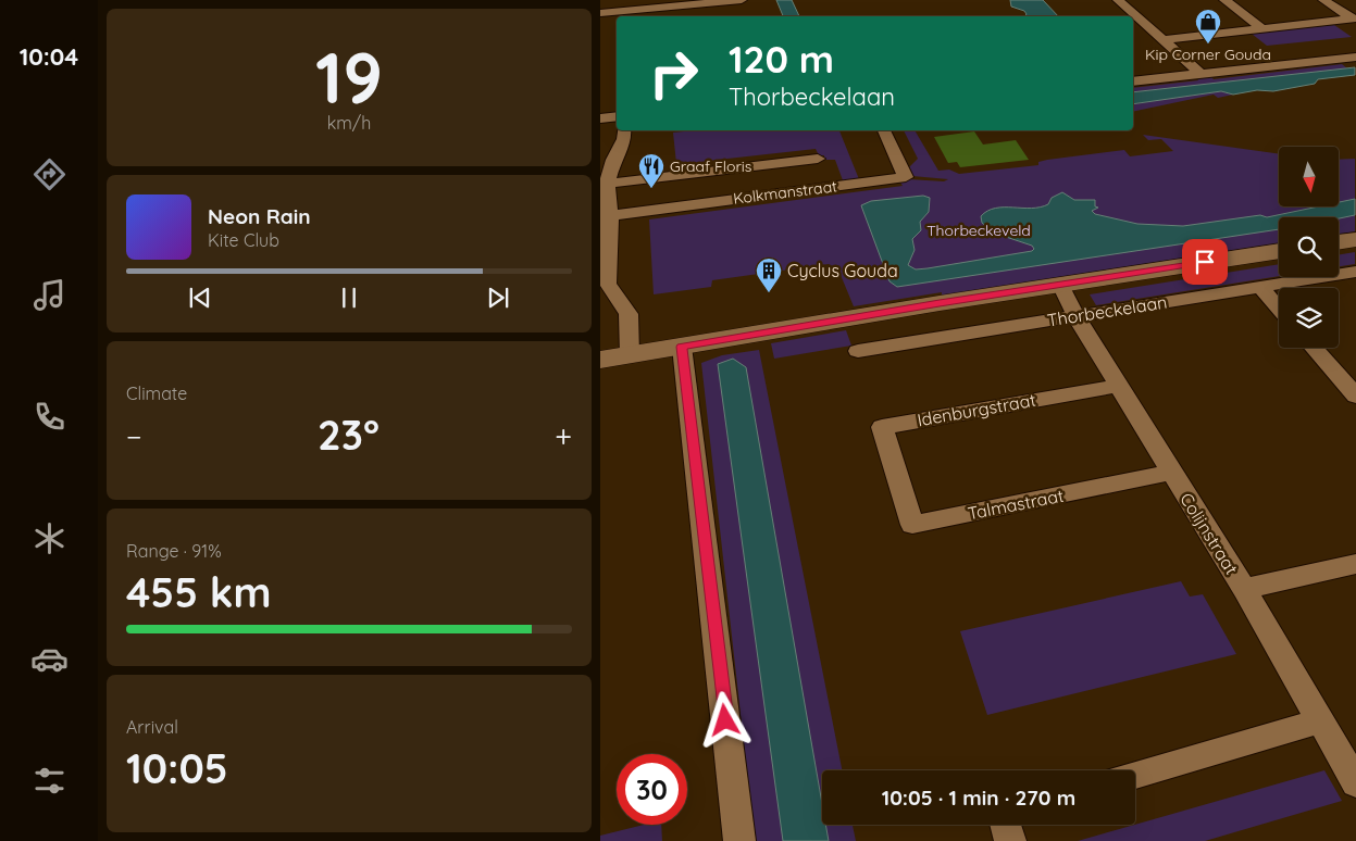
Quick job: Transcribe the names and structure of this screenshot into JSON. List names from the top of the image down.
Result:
{
  "streets": {
    "main road": ["Thorbeckelaan"],
    "street": [
      "Kolkmanstraat",
      "Idenburgstraat",
      "Talmastraat",
      "Colijnstraat"
    ]
  },
  "crossings": [
    ["Thorbeckelaan", "Colijnstraat"],
    ["Idenburgstraat", "Talmastraat"],
    ["Idenburgstraat", "Colijnstraat"],
    ["Talmastraat", "Colijnstraat"]
  ],
  "parks": ["Thorbeckeveld"],
  "places": {
    "shop": ["Kip Corner Gouda"],
    "restaurant": ["Graaf Floris"],
    "building": ["Cyclus Gouda"]
  },
  "north": "bottom",
  "page": {
    "tabs": "10:04",
    "tile": [
      ["19", "km/h"],
      "Climate",
      ["Range · 91%", "455 km"],
      ["Arrival", "10:05"]
    ],
    "turn": ["120 m", "Thorbeckelaan"],
    "song": ["Neon Rain", "Kite Club"],
    "heat": ["−", "23°", "+"],
    "limit": "30",
    "trip": "10:05 · 1 min · 270 m"
  }
}
